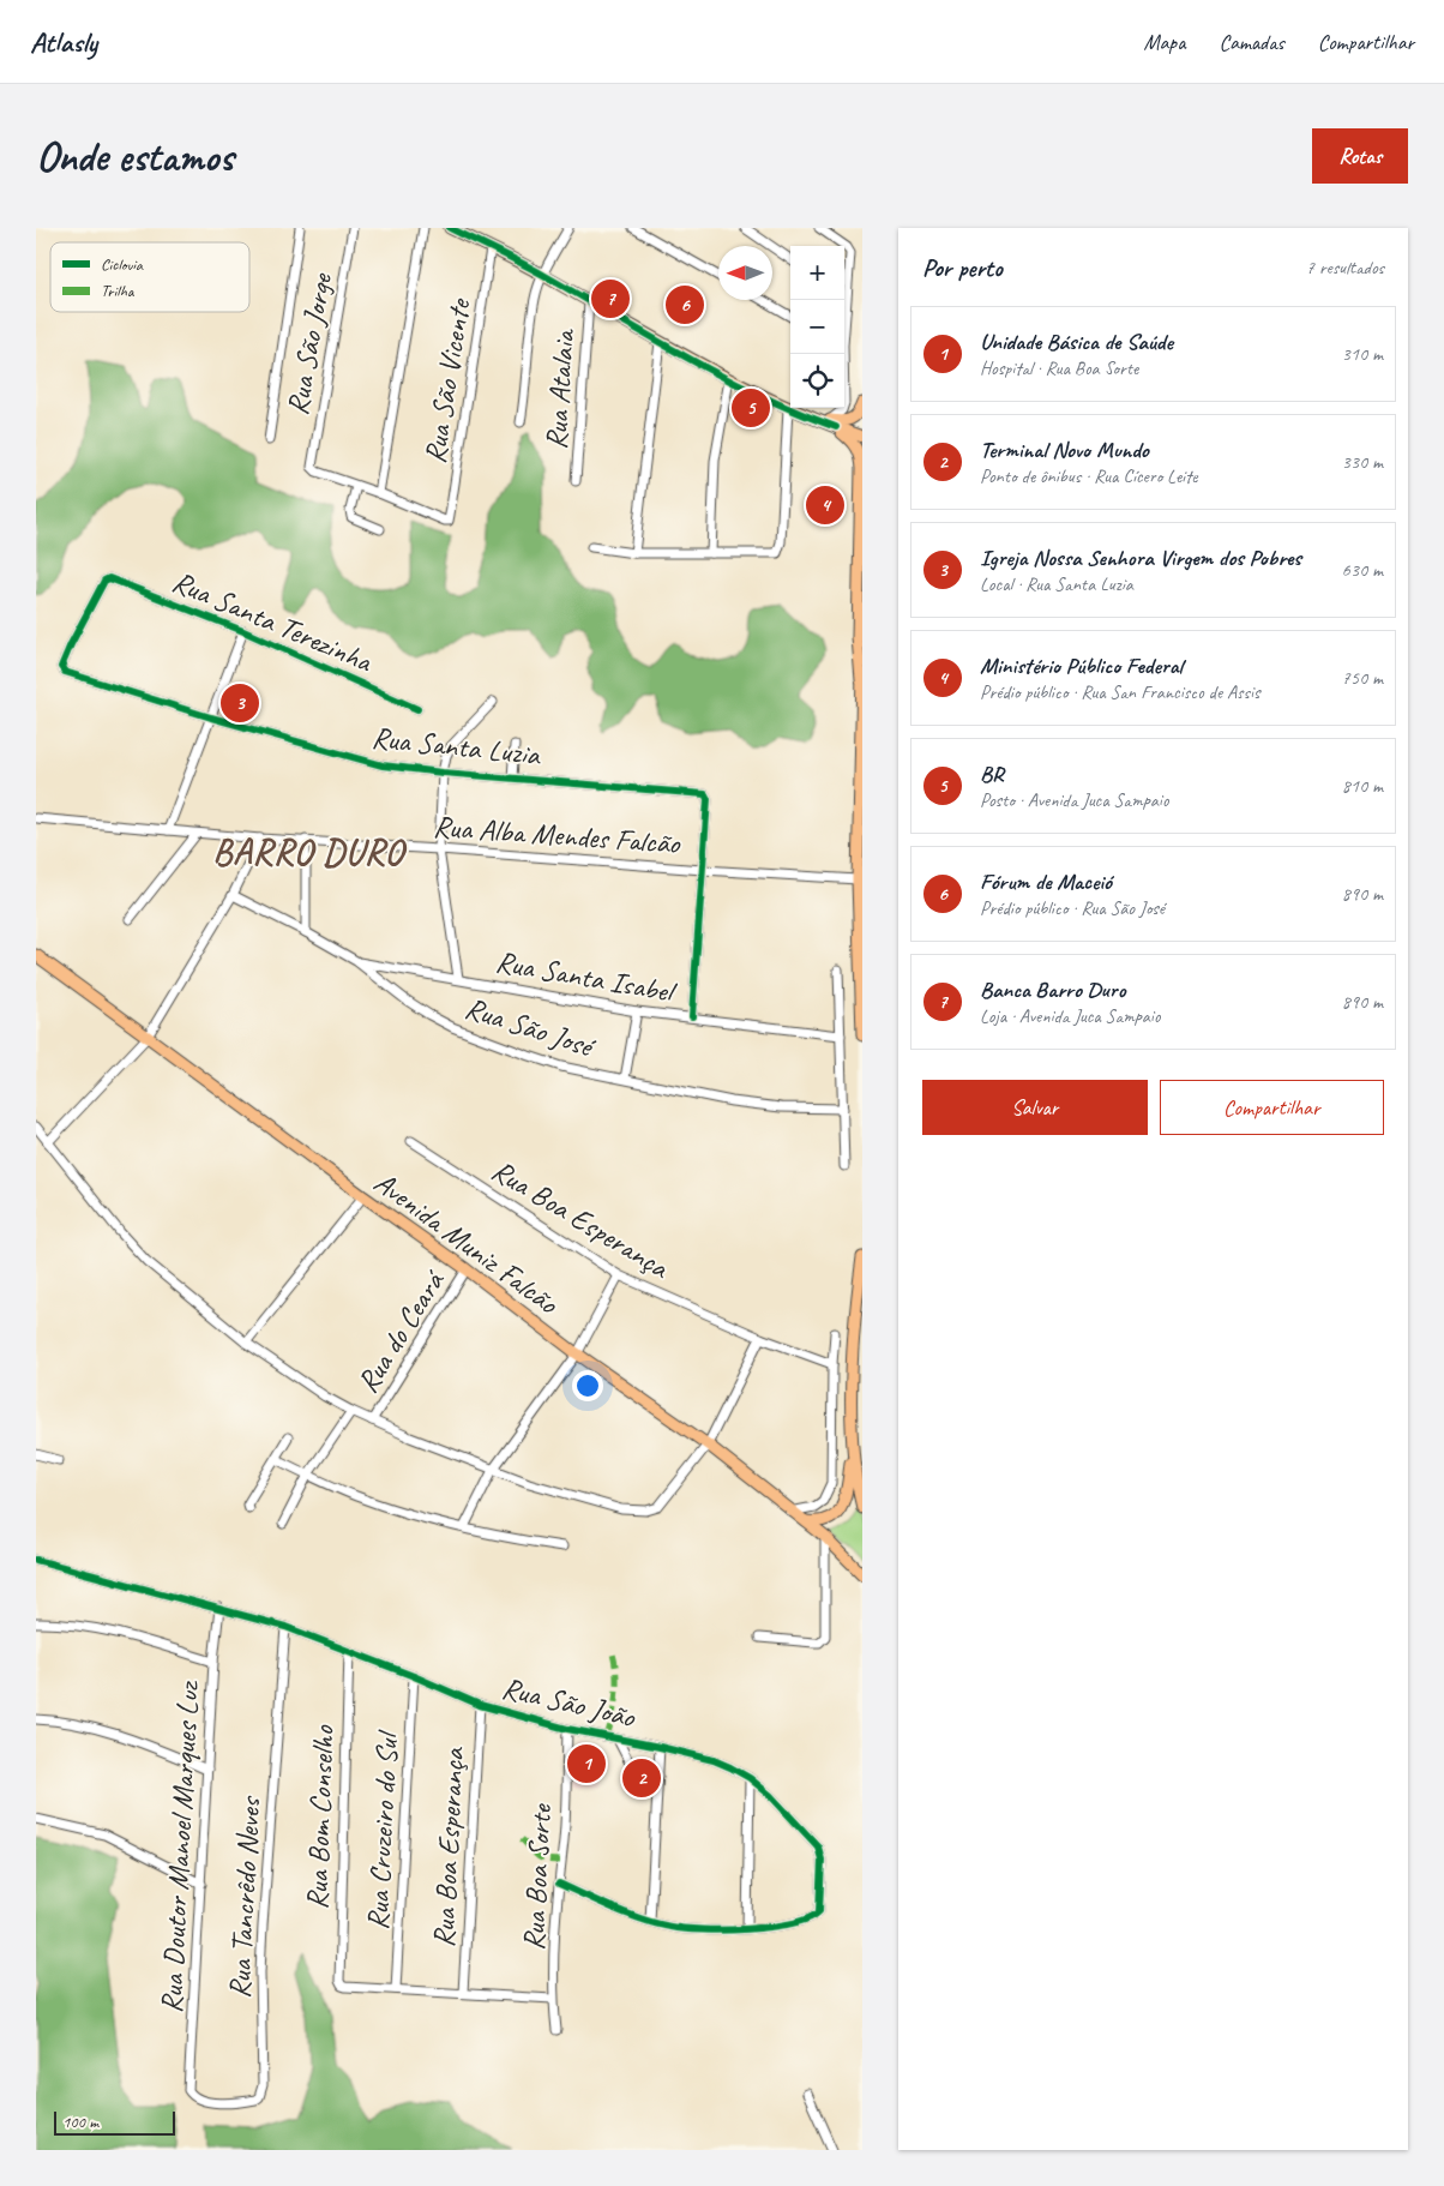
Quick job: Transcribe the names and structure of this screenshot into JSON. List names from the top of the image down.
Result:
{
  "streets": {
    "main road": ["Avenida Muniz Falcão"],
    "street": [
      "Rua São Jorge",
      "Rua São Vicente",
      "Rua Atalaia",
      "Rua Santa Terezinha",
      "Rua Santa Luzia",
      "Rua Alba Mendes Falcão",
      "Rua Santa Isabel",
      "Rua São José",
      "Rua Boa Esperança",
      "Rua do Ceará",
      "Rua São João",
      "Rua Bom Conselho",
      "Rua Cruzeiro do Sul",
      "Rua Doutor Manoel Marques Luz",
      "Rua Boa Sorte",
      "Rua Tancrêdo Neves"
    ]
  },
  "crossings": [
    ["Rua Santa Terezinha", "Rua Santa Luzia"],
    ["Rua Santa Luzia", "Rua Alba Mendes Falcão"],
    ["Rua Santa Isabel", "Rua São José"],
    ["Rua Boa Esperança", "Rua São João"],
    ["Avenida Muniz Falcão", "Rua do Ceará"],
    ["Rua São João", "Rua Bom Conselho"],
    ["Rua São João", "Rua Cruzeiro do Sul"],
    ["Rua São João", "Rua Doutor Manoel Marques Luz"],
    ["Rua São João", "Rua Boa Sorte"],
    ["Rua São João", "Rua Tancrêdo Neves"],
    ["Rua Bom Conselho", "Rua Cruzeiro do Sul"],
    ["Rua Doutor Manoel Marques Luz", "Rua Tancrêdo Neves"]
  ],
  "districts": ["BARRO DURO"],
  "legend": ["Ciclovia", "Trilha"],
  "scale_bar": "100 m",
  "north": "left",
  "page": {
    "header": "Atlasly",
    "nav": ["Mapa", "Camadas", "Compartilhar"],
    "buttons": [
      "Rotas",
      ["Salvar", "Compartilhar"]
    ],
    "title": "Onde estamos",
    "heading": ["Por perto", "7 resultados"],
    "map_buttons": ["+", "−"],
    "pins": [
      "7",
      "6",
      "5",
      "4",
      "3",
      "1",
      "2"
    ],
    "list": [
      {
        "mark": "1",
        "name": "Unidade Básica de Saúde",
        "note": "Hospital · Rua Boa Sorte",
        "value": "310 m"
      },
      {
        "mark": "2",
        "name": "Terminal Novo Mundo",
        "note": "Ponto de ônibus · Rua Cícero Leite",
        "value": "330 m"
      },
      {
        "mark": "3",
        "name": "Igreja Nossa Senhora Virgem dos Pobres",
        "note": "Local · Rua Santa Luzia",
        "value": "630 m"
      },
      {
        "mark": "4",
        "name": "Ministério Público Federal",
        "note": "Prédio público · Rua San Francisco de Assis",
        "value": "750 m"
      },
      {
        "mark": "5",
        "name": "BR",
        "note": "Posto · Avenida Juca Sampaio",
        "value": "810 m"
      },
      {
        "mark": "6",
        "name": "Fórum de Maceió",
        "note": "Prédio público · Rua São José",
        "value": "890 m"
      },
      {
        "mark": "7",
        "name": "Banca Barro Duro",
        "note": "Loja · Avenida Juca Sampaio",
        "value": "890 m"
      }
    ],
    "scale": "100 m"
  }
}
